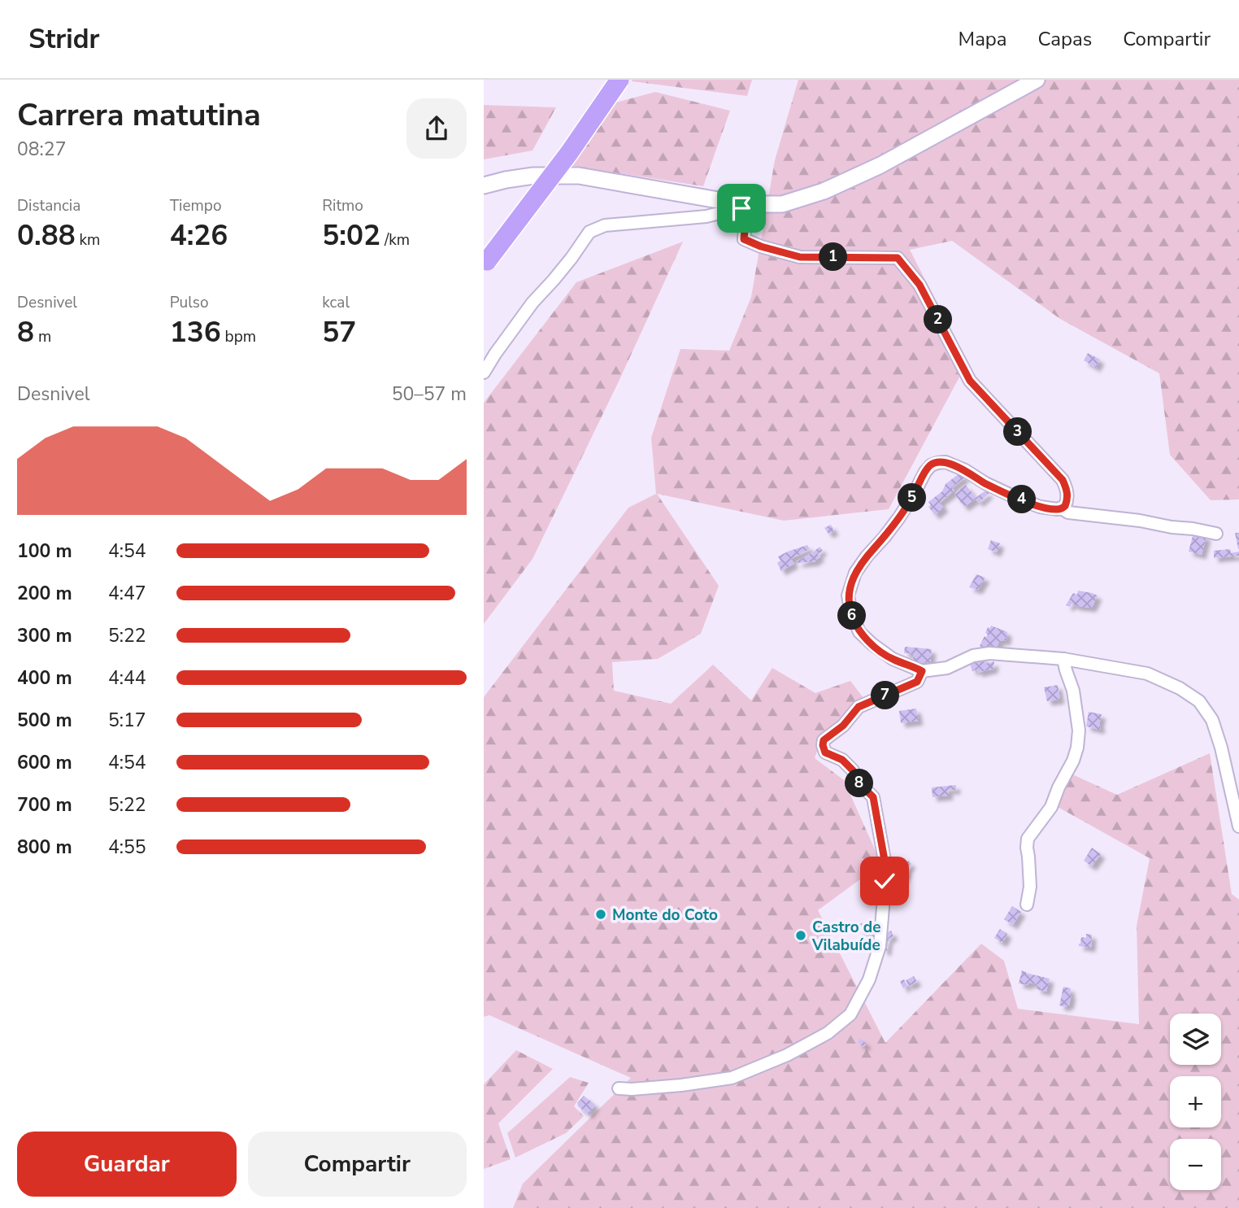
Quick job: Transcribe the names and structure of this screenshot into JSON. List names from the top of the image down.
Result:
{
  "places": ["Monte do Coto", "Castro de Vilabuíde"],
  "page": {
    "header": "Stridr",
    "nav": ["Mapa", "Capas", "Compartir"],
    "heading": ["Carrera matutina", "08:27"],
    "stats": [
      ["Distancia", "0.88 km"],
      ["Tiempo", "4:26"],
      ["Ritmo", "5:02 /km"],
      ["Desnivel", "8 m"],
      ["Pulso", "136 bpm"],
      ["kcal", "57"]
    ],
    "pins": [
      "1",
      "2",
      "3",
      "5",
      "4",
      "6",
      "7",
      "8"
    ],
    "chart": ["Desnivel", "50–57 m"],
    "list": [
      {
        "name": "100 m",
        "note": "4:54"
      },
      {
        "name": "200 m",
        "note": "4:47"
      },
      {
        "name": "300 m",
        "note": "5:22"
      },
      {
        "name": "400 m",
        "note": "4:44"
      },
      {
        "name": "500 m",
        "note": "5:17"
      },
      {
        "name": "600 m",
        "note": "4:54"
      },
      {
        "name": "700 m",
        "note": "5:22"
      },
      {
        "name": "800 m",
        "note": "4:55"
      }
    ],
    "map_buttons": ["+", "−"],
    "buttons": ["Guardar", "Compartir"]
  }
}
